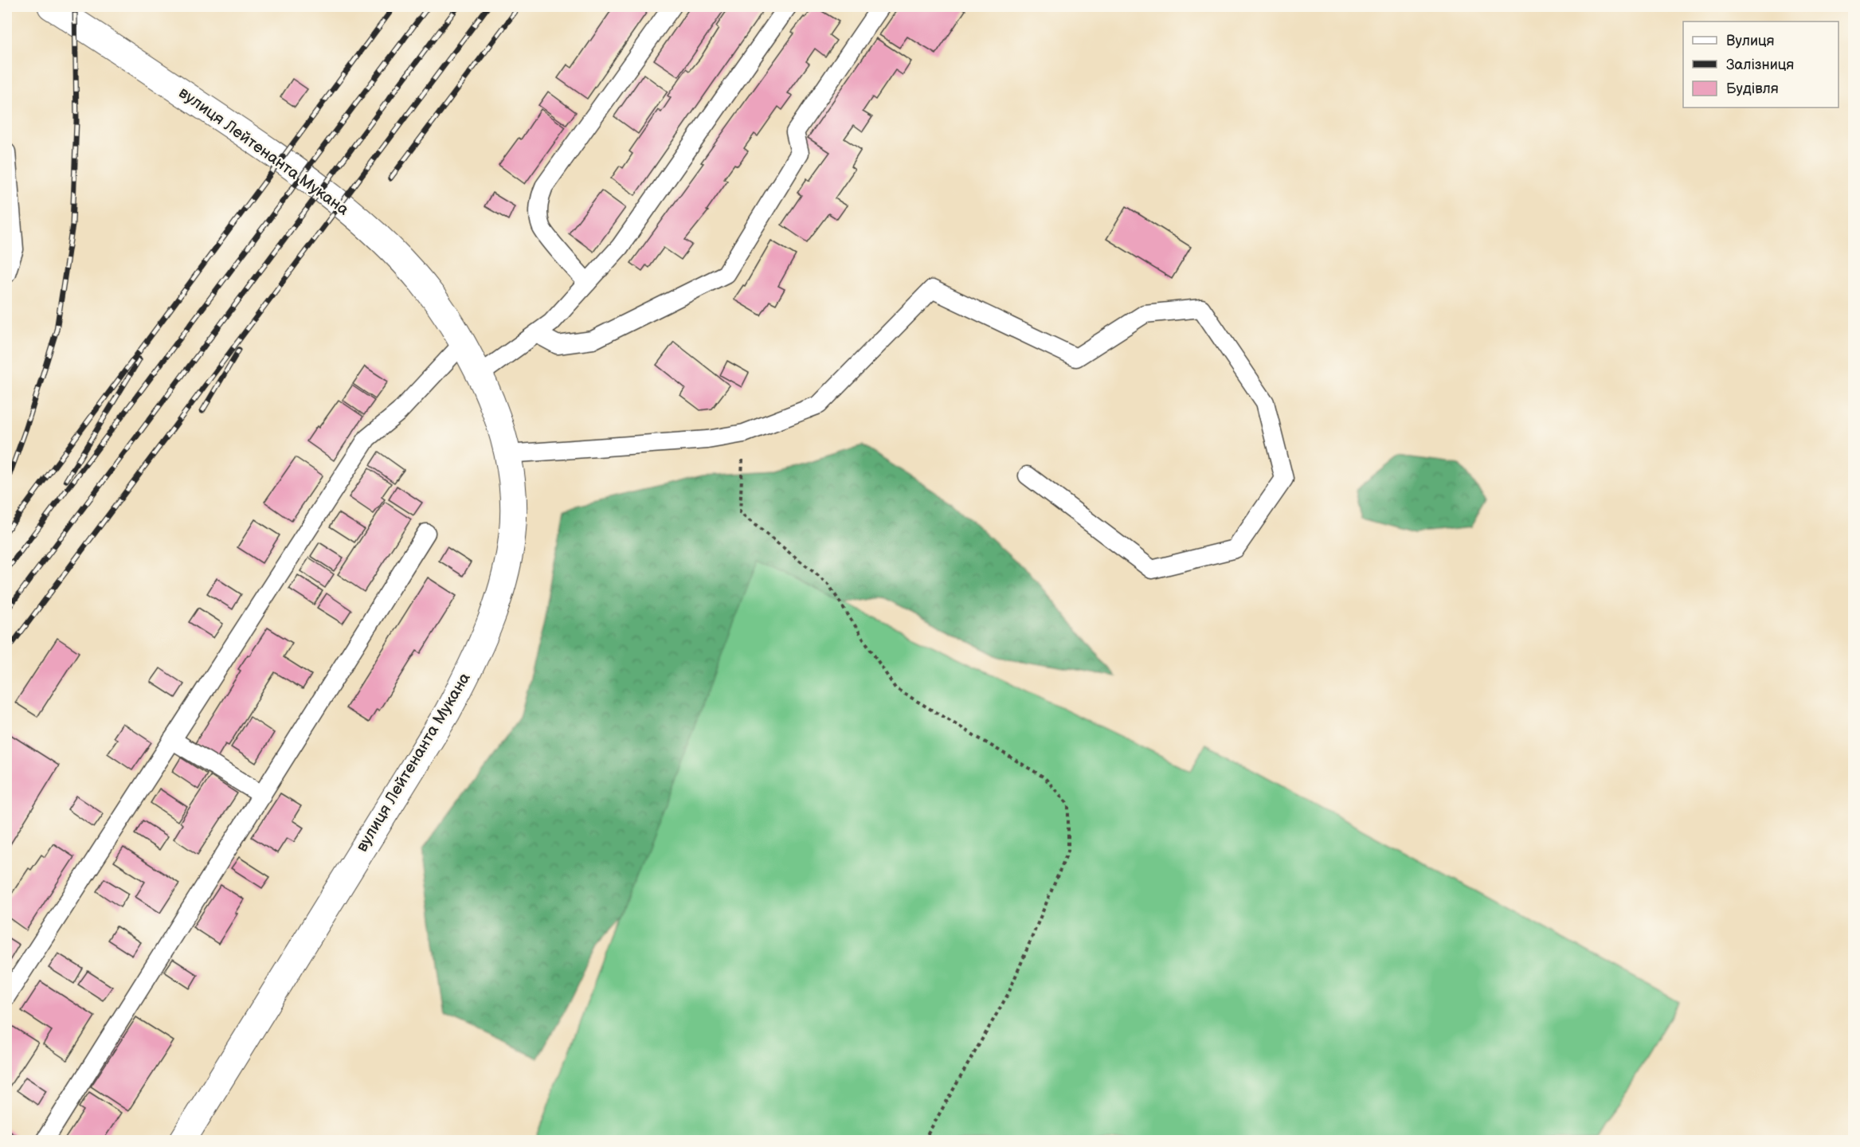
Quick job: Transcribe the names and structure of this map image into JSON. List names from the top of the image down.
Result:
{
  "streets": {
    "main road": ["вулиця Лейтенанта Мукана"]
  },
  "legend": ["Вулиця", "Залізниця", "Будівля"]
}
